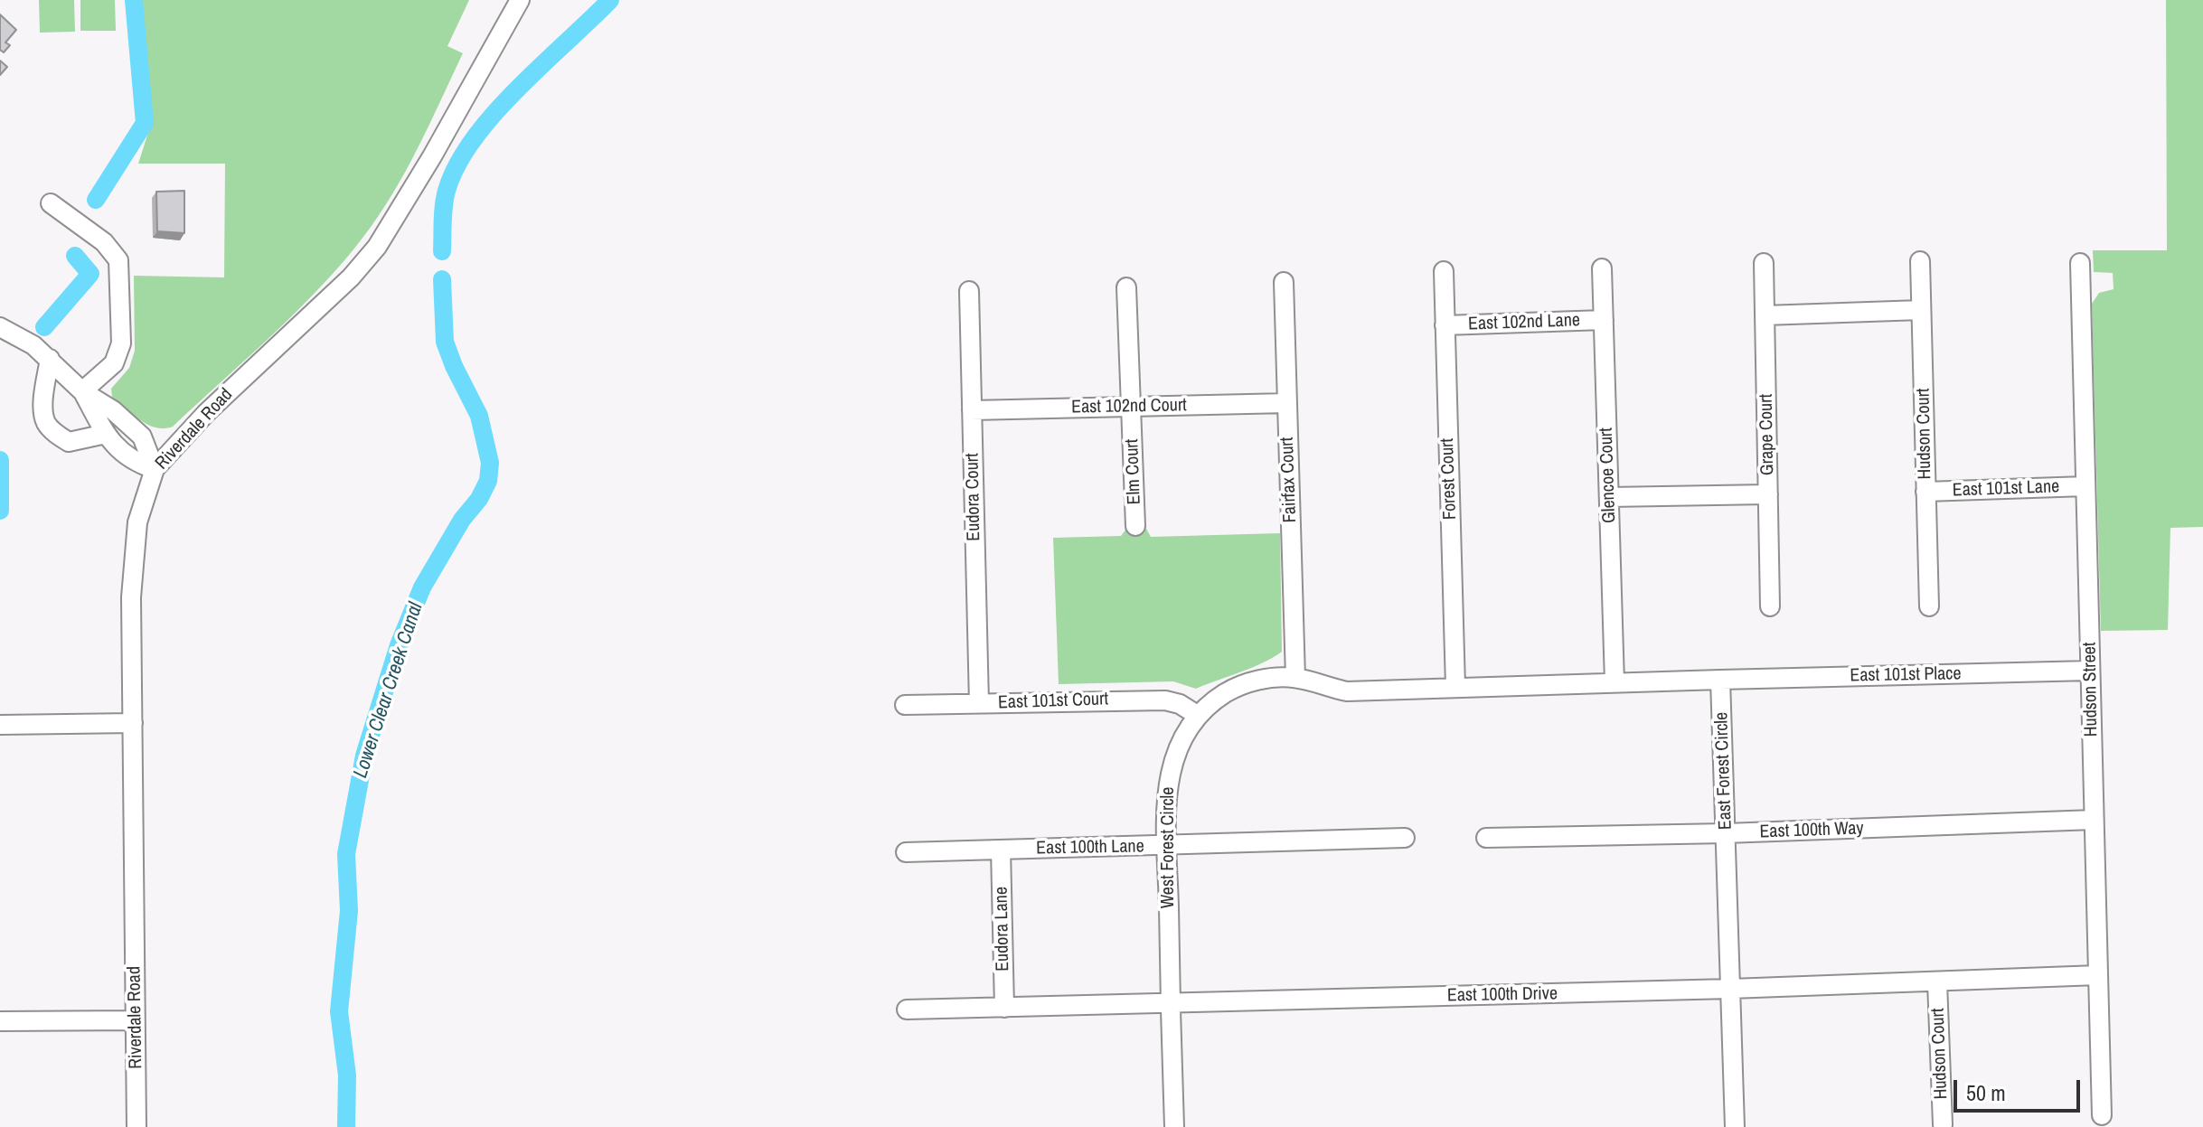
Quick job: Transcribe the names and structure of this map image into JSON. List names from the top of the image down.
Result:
{
  "streets": {
    "street": [
      "East 102nd Lane",
      "East 102nd Court",
      "Riverdale Road",
      "Hudson Court",
      "Grape Court",
      "Elm Court",
      "Glencoe Court",
      "Forest Court",
      "Fairfax Court",
      "East 101st Lane",
      "Eudora Court",
      "East 101st Place",
      "Hudson Street",
      "East 101st Court",
      "East Forest Circle",
      "East 100th Way",
      "East 100th Lane",
      "West Forest Circle",
      "Eudora Lane",
      "East 100th Drive"
    ]
  },
  "crossings": [
    ["East 102nd Lane", "Glencoe Court"],
    ["East 102nd Lane", "Forest Court"],
    ["East 102nd Court", "Elm Court"],
    ["East 102nd Court", "Fairfax Court"],
    ["East 102nd Court", "Eudora Court"],
    ["Hudson Court", "East 101st Lane"],
    ["Hudson Court", "East 100th Drive"],
    ["Forest Court", "West Forest Circle"],
    ["Fairfax Court", "West Forest Circle"],
    ["East 101st Lane", "Hudson Street"],
    ["Eudora Court", "East 101st Court"],
    ["East 101st Place", "Hudson Street"],
    ["East 101st Place", "East Forest Circle"],
    ["Hudson Street", "East 100th Way"],
    ["Hudson Street", "East 100th Drive"],
    ["East 101st Court", "West Forest Circle"],
    ["East Forest Circle", "East 100th Way"],
    ["East Forest Circle", "East 100th Drive"],
    ["East 100th Lane", "West Forest Circle"],
    ["East 100th Lane", "Eudora Lane"],
    ["West Forest Circle", "East 100th Drive"],
    ["Eudora Lane", "East 100th Drive"]
  ],
  "water": ["Lower Clear Creek Canal"],
  "scale_bar": "50 m"
}
